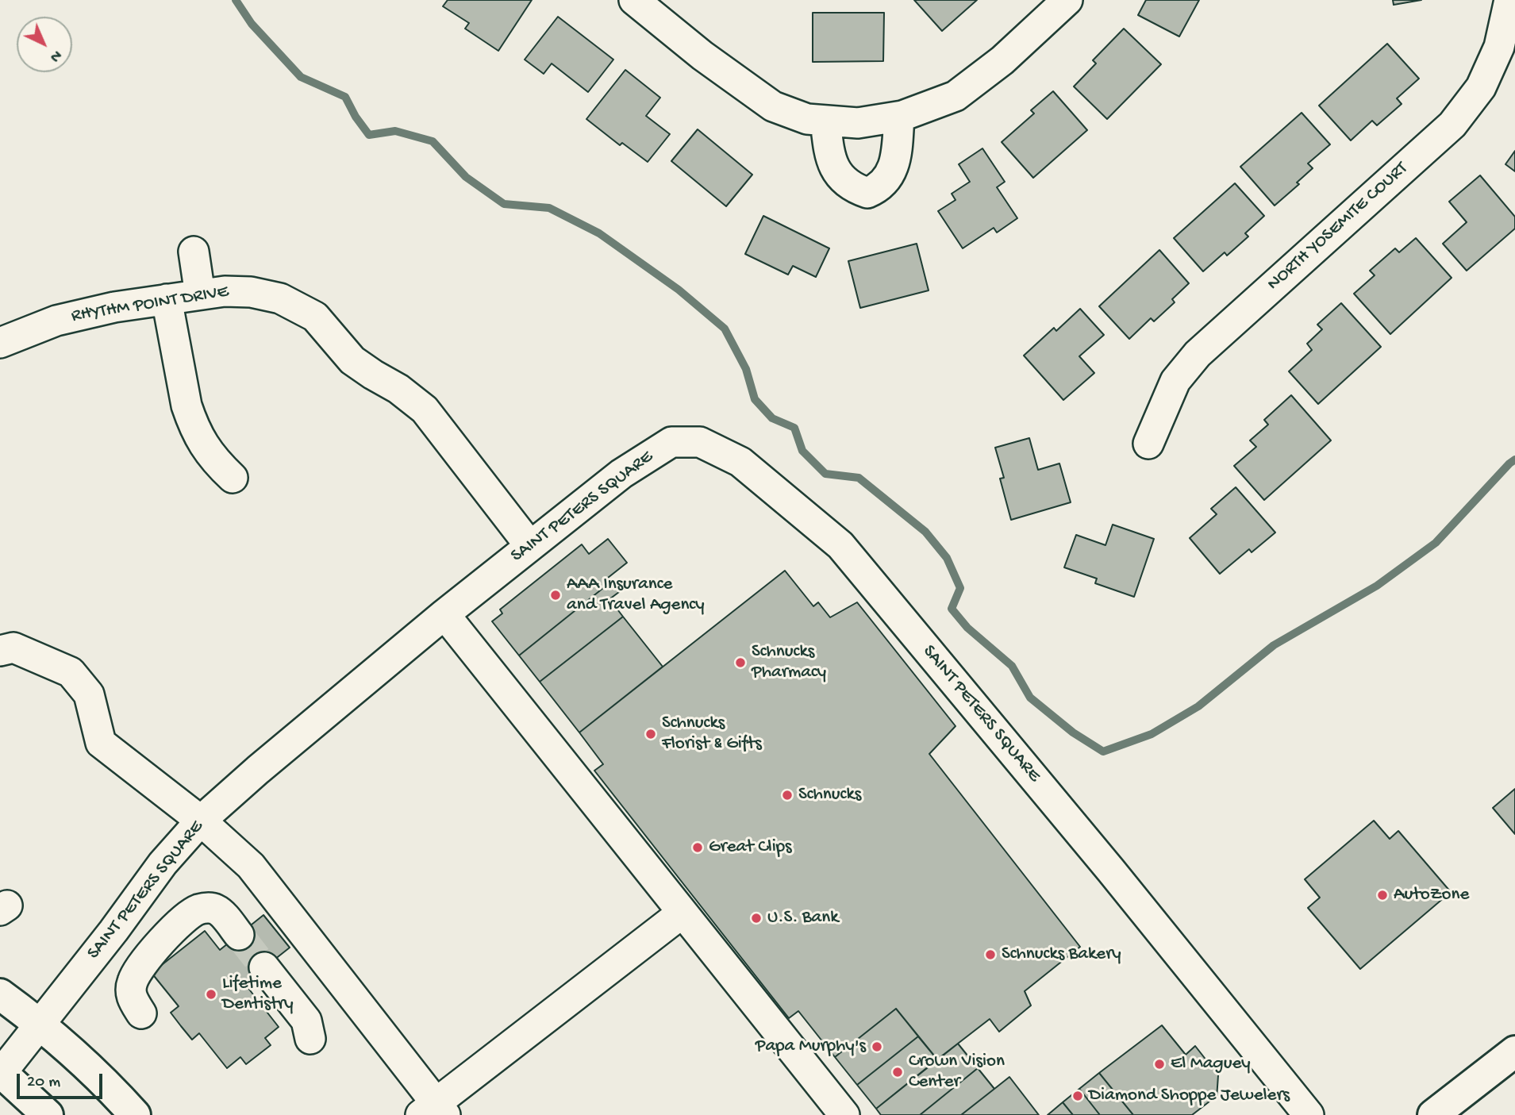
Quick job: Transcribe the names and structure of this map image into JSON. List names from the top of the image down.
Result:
{
  "streets": {
    "street": ["NORTH YOSEMITE COURT", "RHYTHM POINT DRIVE", "SAINT PETERS SQUARE"]
  },
  "crossings": [
    ["RHYTHM POINT DRIVE", "SAINT PETERS SQUARE"]
  ],
  "places": [
    "AAA Insurance and Travel Agency",
    "Schnucks Pharmacy",
    "Schnucks Florist & Gifts",
    "Schnucks",
    "Great Clips",
    "AutoZone",
    "U.S. Bank",
    "Schnucks Bakery",
    "Lifetime Dentistry",
    "Papa Murphy's",
    "El Maguey",
    "Crown Vision Center",
    "Diamond Shoppe Jewelers"
  ],
  "scale_bar": "20 m",
  "north": "bottom right"
}
